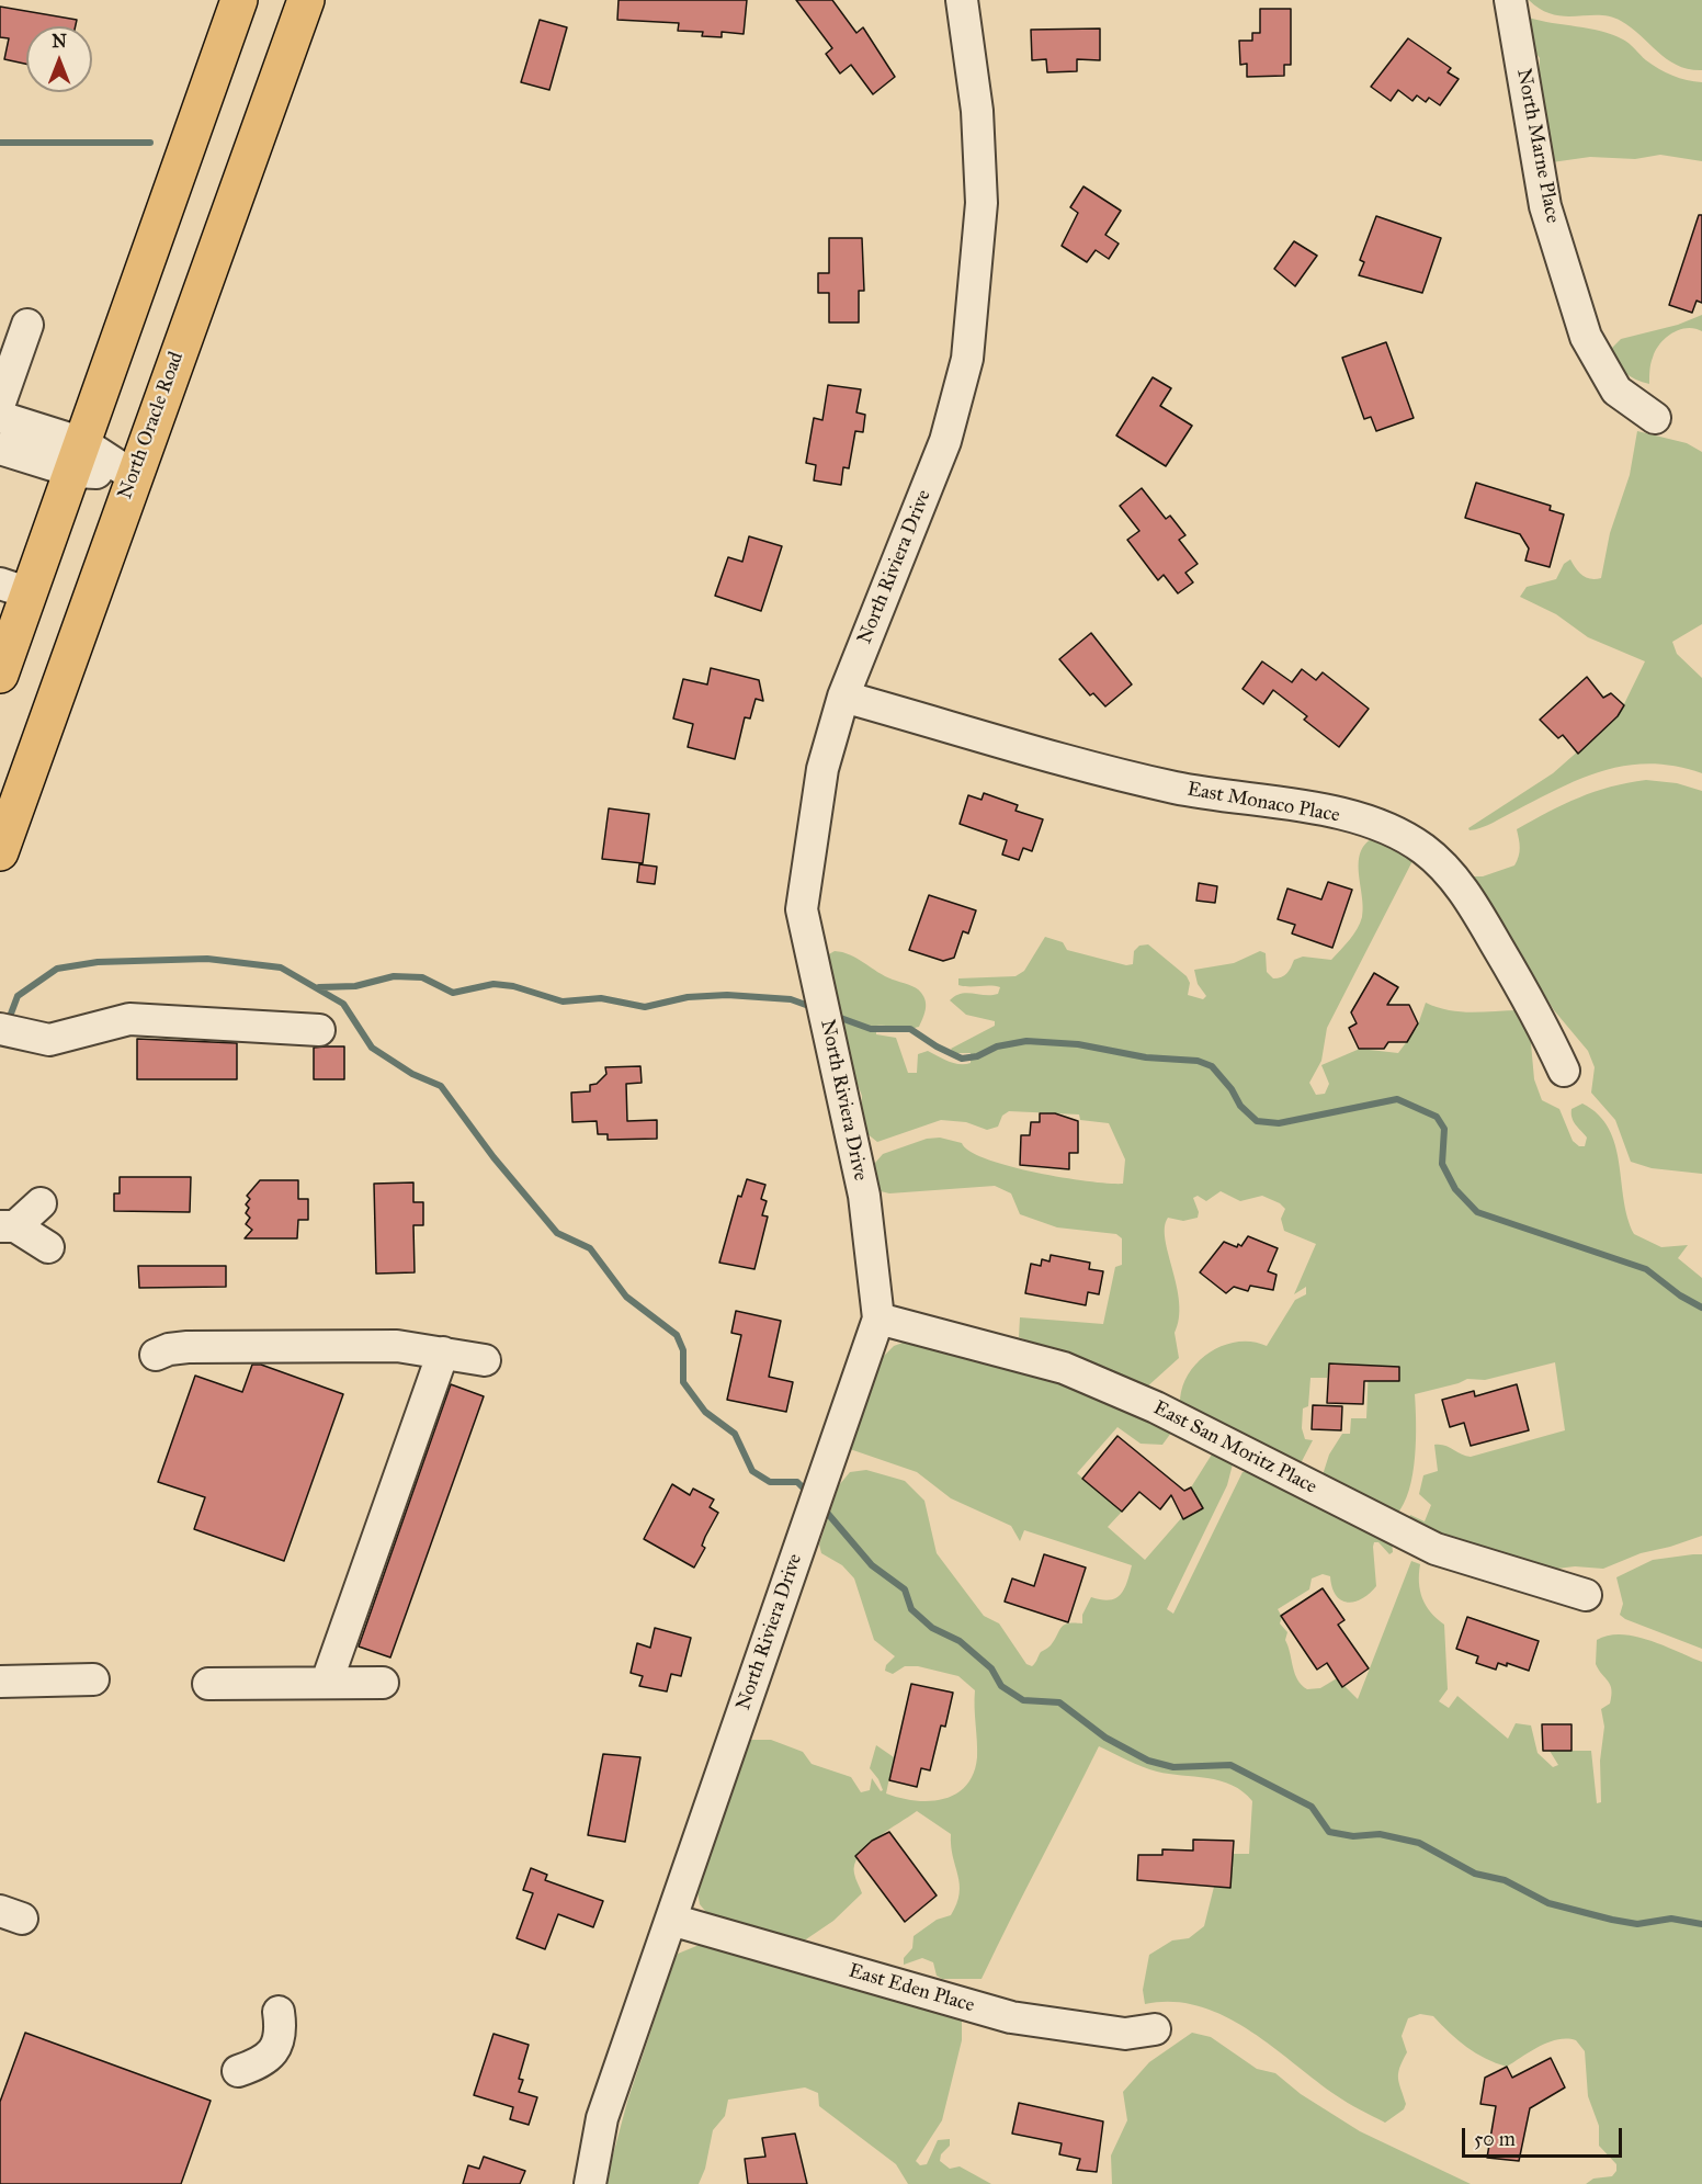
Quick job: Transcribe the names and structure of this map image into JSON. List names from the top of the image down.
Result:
{
  "streets": {
    "highway": ["North Oracle Road"],
    "street": [
      "North Marne Place",
      "North Riviera Drive",
      "East Monaco Place",
      "East San Moritz Place",
      "East Eden Place"
    ]
  },
  "crossings": [
    ["North Riviera Drive", "East Monaco Place"],
    ["North Riviera Drive", "East San Moritz Place"],
    ["North Riviera Drive", "East Eden Place"]
  ],
  "scale_bar": "50 m",
  "north": "top"
}
